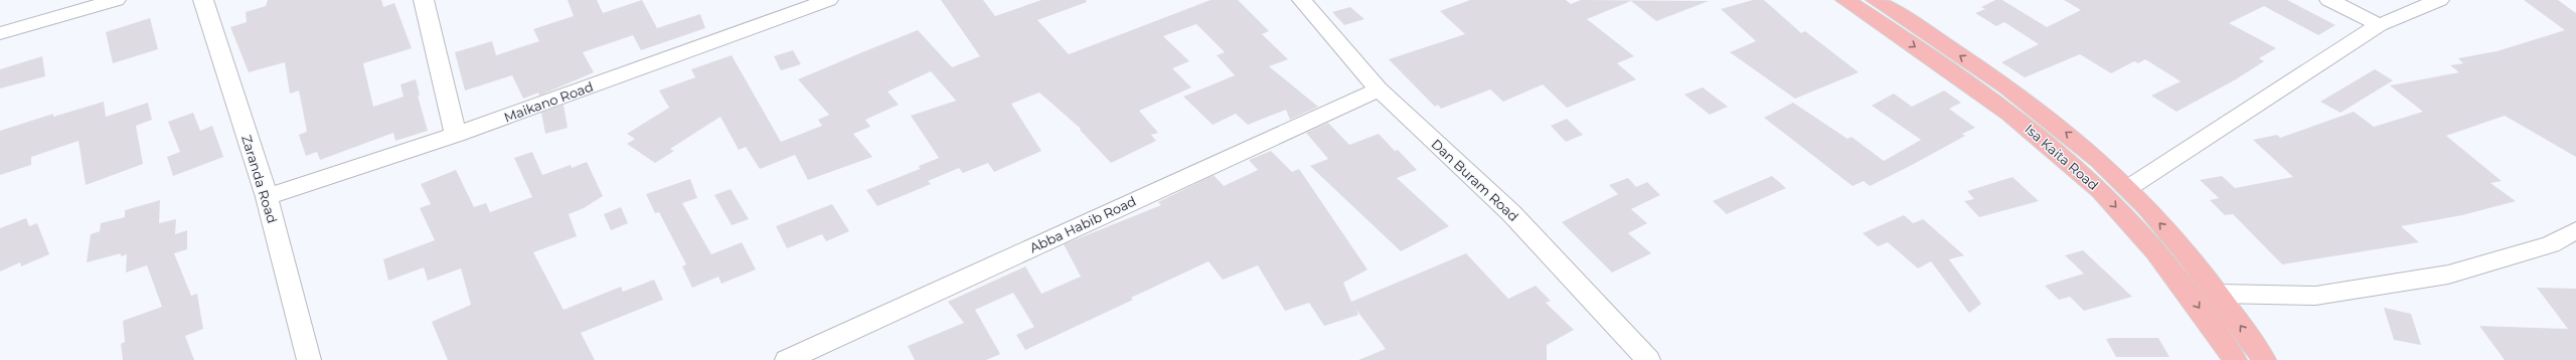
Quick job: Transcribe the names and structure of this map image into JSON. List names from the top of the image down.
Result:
{
  "streets": {
    "main road": ["Isa Kaita Road"],
    "street": [
      "Maikano Road",
      "Zaranda Road",
      "Dan Buram Road",
      "Abba Habib Road"
    ]
  },
  "crossings": [
    ["Maikano Road", "Zaranda Road"],
    ["Dan Buram Road", "Abba Habib Road"]
  ]
}
